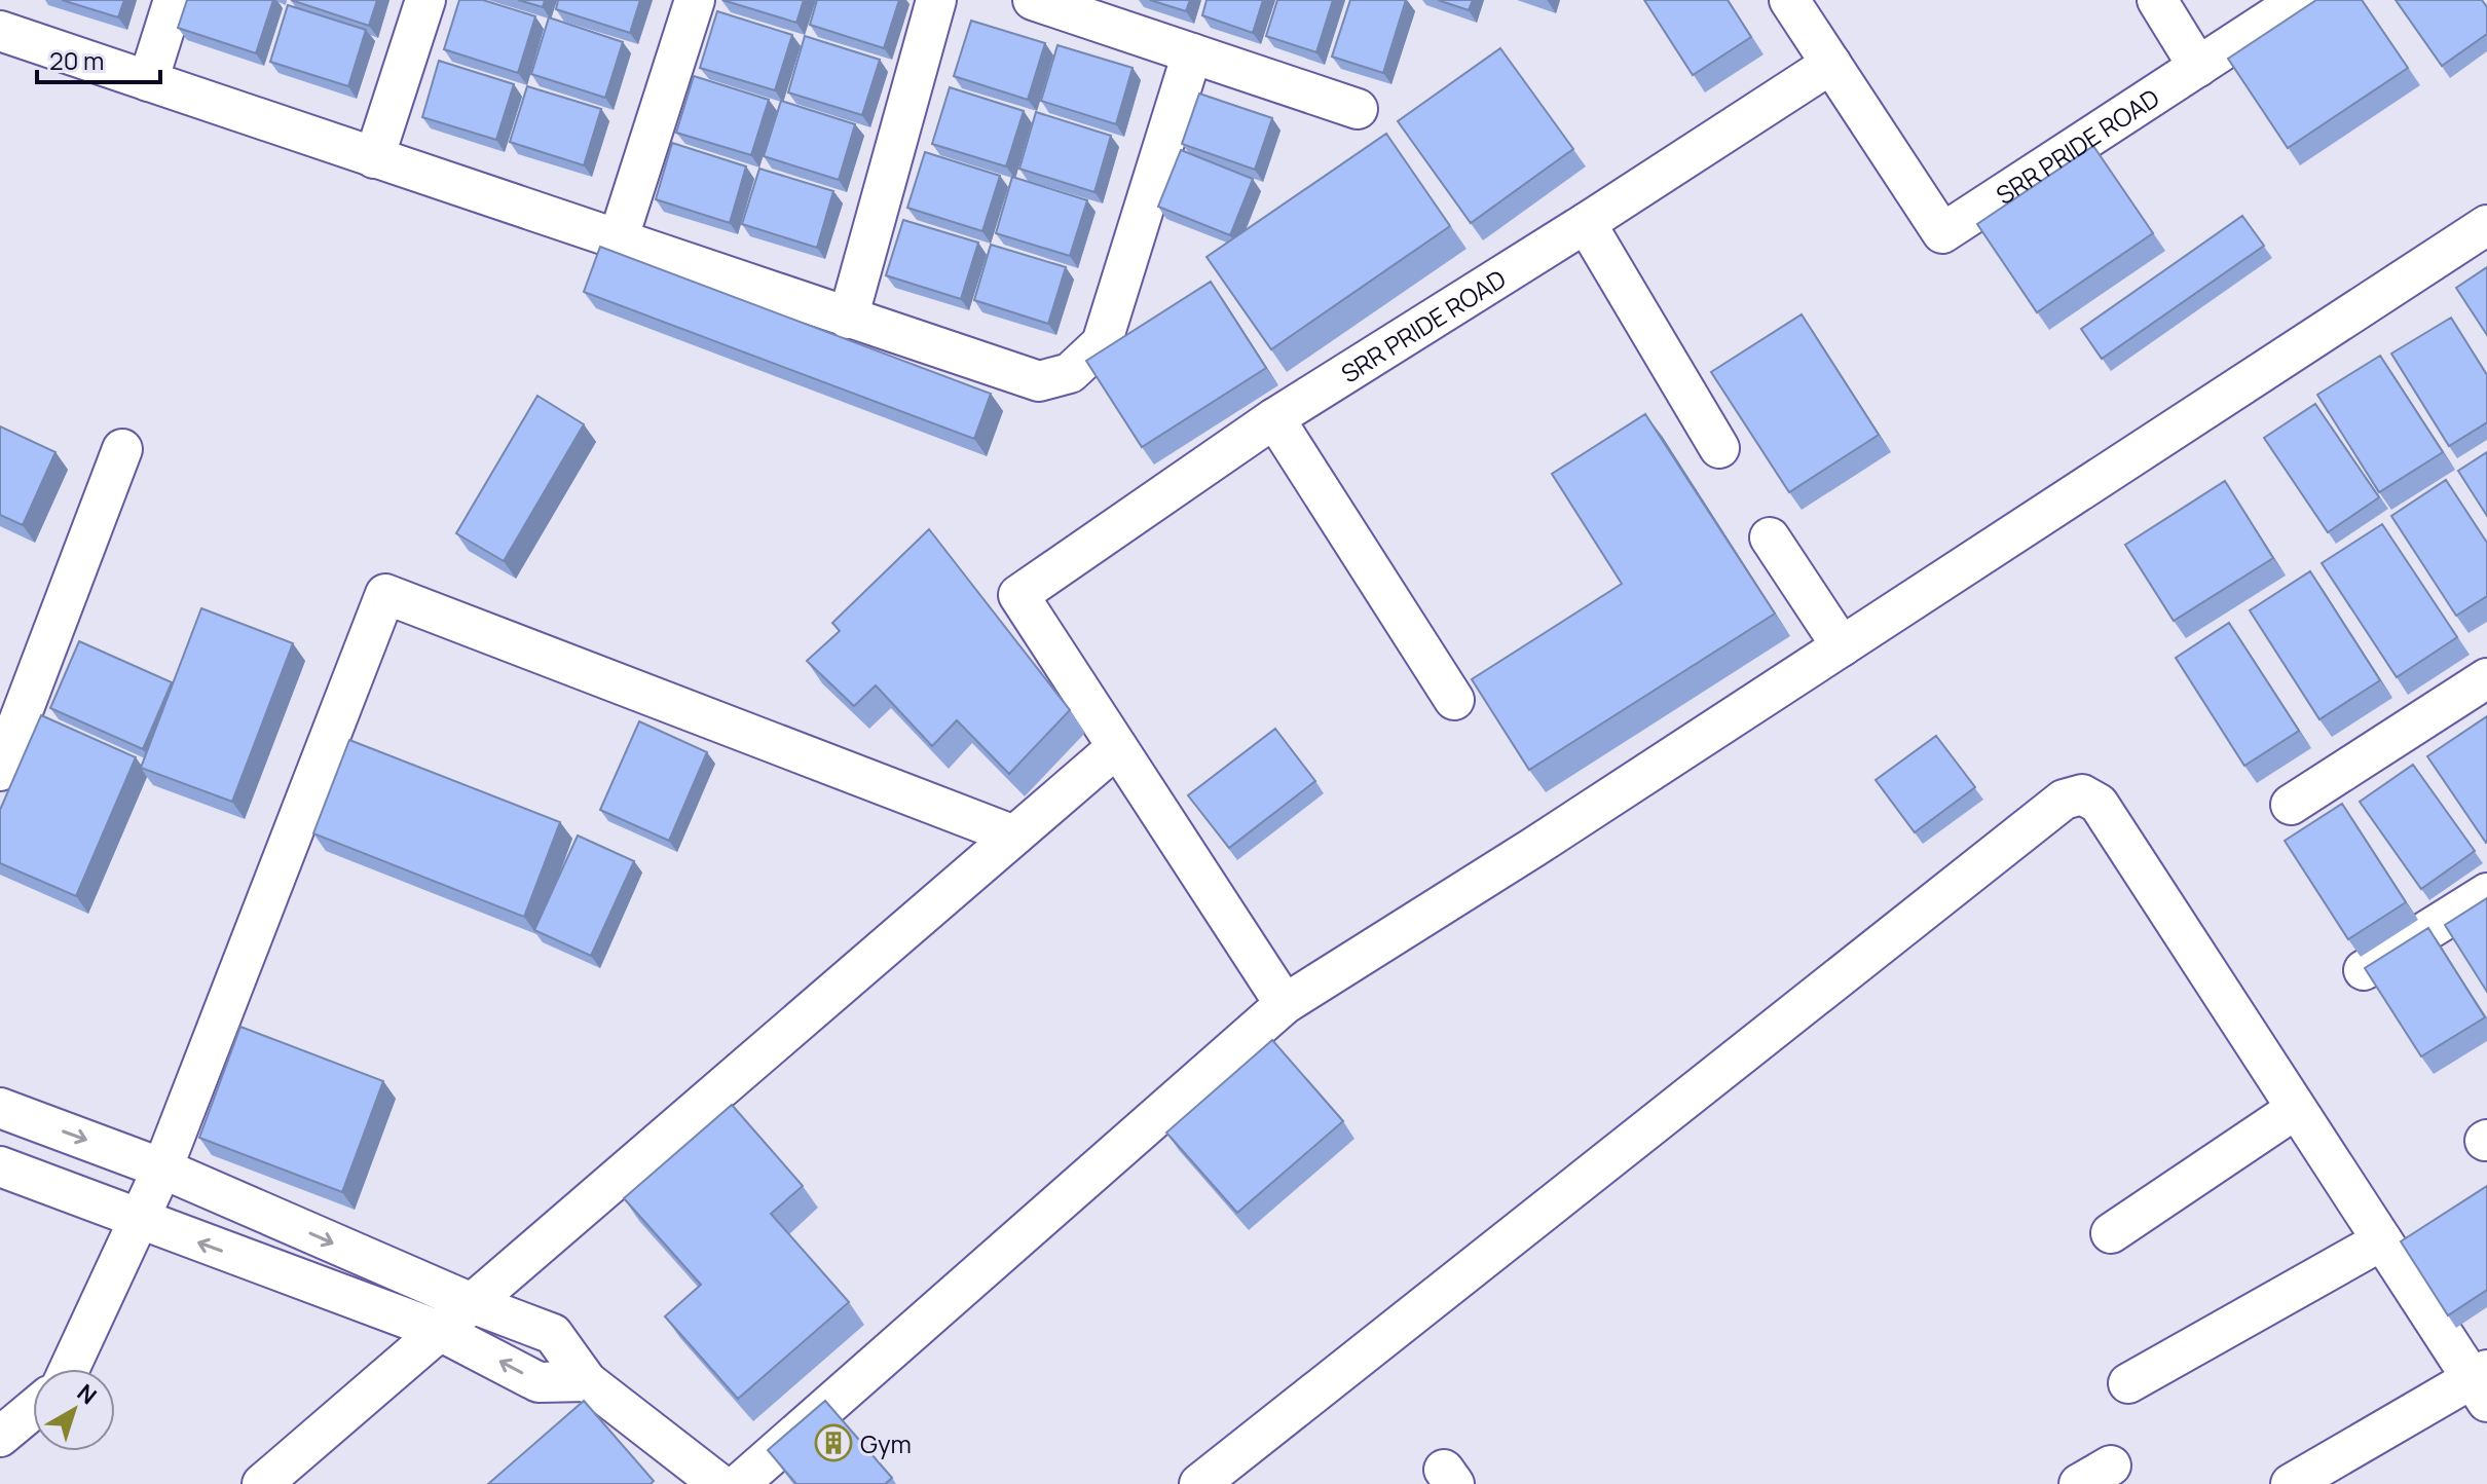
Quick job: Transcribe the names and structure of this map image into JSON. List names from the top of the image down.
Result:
{
  "streets": {
    "street": ["SRR PRIDE ROAD"]
  },
  "places": {
    "building": ["Gym"]
  },
  "scale_bar": "20 m",
  "north": "top right"
}
